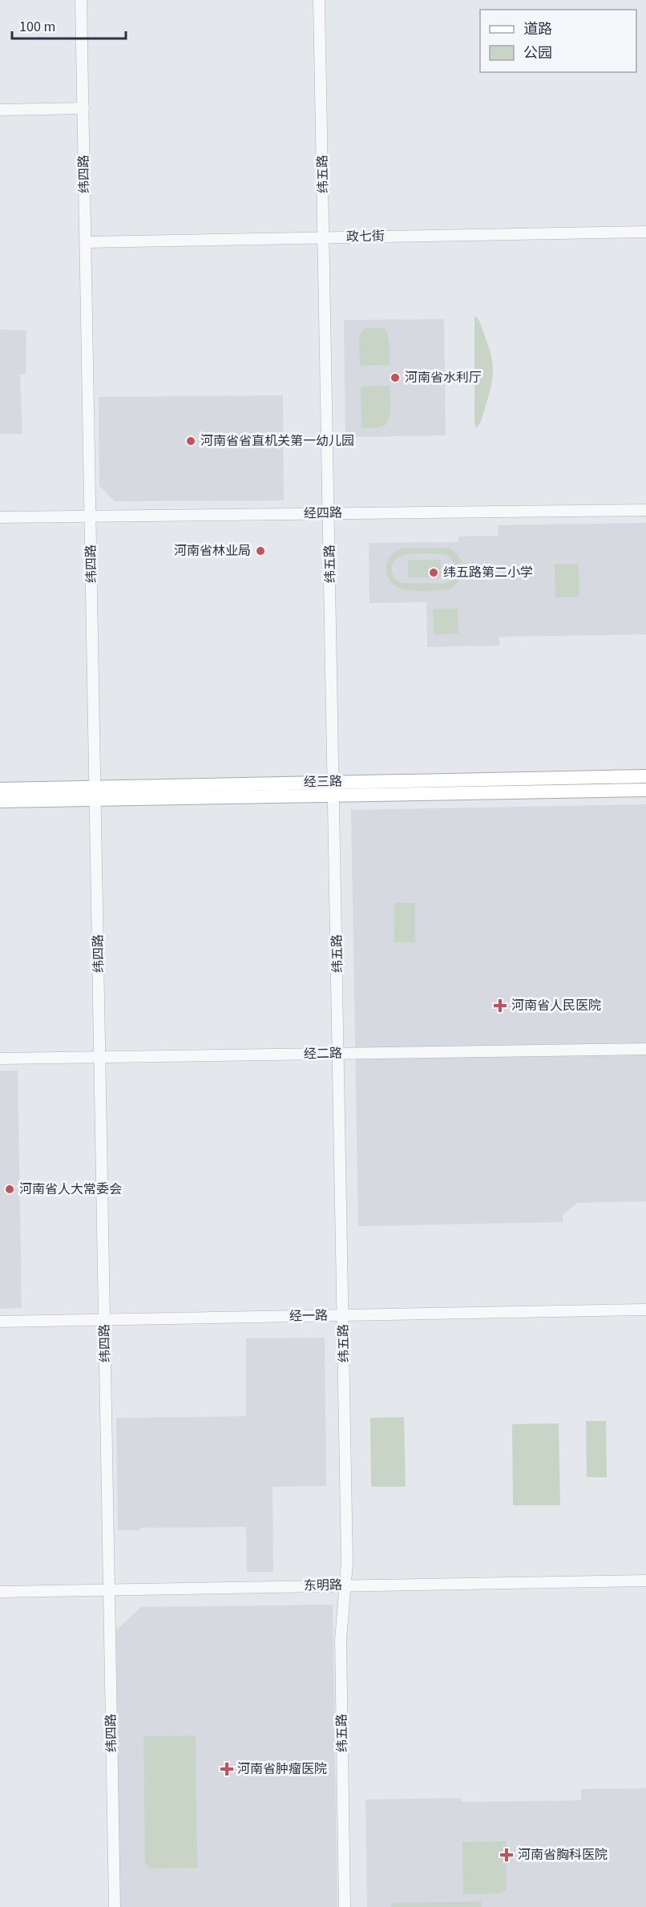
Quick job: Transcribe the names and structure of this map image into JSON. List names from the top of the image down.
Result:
{
  "streets": {
    "main road": ["经三路"],
    "street": [
      "纬四路",
      "纬五路",
      "政七街",
      "经四路",
      "经二路",
      "经一路",
      "东明路"
    ]
  },
  "crossings": [
    ["纬四路", "政七街"],
    ["纬四路", "经四路"],
    ["纬四路", "经三路"],
    ["纬四路", "经二路"],
    ["纬四路", "经一路"],
    ["纬四路", "东明路"],
    ["纬五路", "政七街"],
    ["纬五路", "经四路"],
    ["纬五路", "经三路"],
    ["纬五路", "经二路"],
    ["纬五路", "经一路"],
    ["纬五路", "东明路"]
  ],
  "places": {
    "other": [
      "河南省水利厅",
      "河南省省直机关第一幼儿园",
      "河南省林业局",
      "纬五路第二小学",
      "河南省人大常委会"
    ],
    "health": ["河南省人民医院", "河南省肿瘤医院", "河南省胸科医院"]
  },
  "legend": ["道路", "公园"],
  "scale_bar": "100 m"
}
